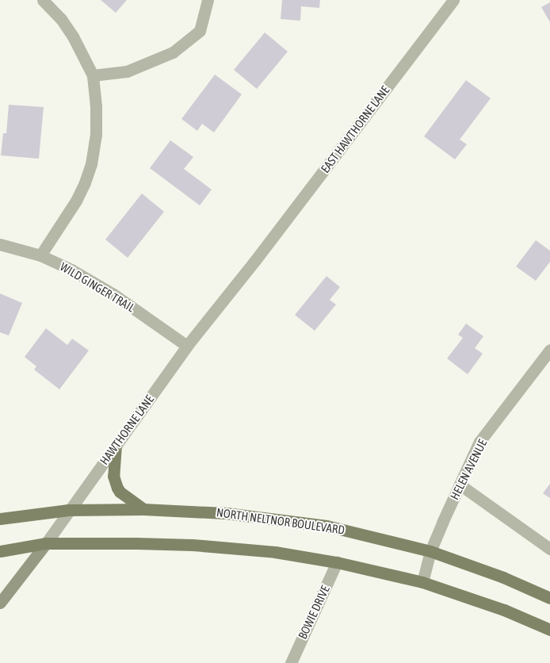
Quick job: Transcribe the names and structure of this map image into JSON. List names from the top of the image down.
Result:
{
  "streets": {
    "main road": ["NORTH NELTNOR BOULEVARD"],
    "street": [
      "EAST HAWTHORNE LANE",
      "WILD GINGER TRAIL",
      "HAWTHORNE LANE",
      "HELEN AVENUE",
      "BOWIE DRIVE"
    ]
  },
  "crossings": [
    ["EAST HAWTHORNE LANE", "HAWTHORNE LANE"],
    ["WILD GINGER TRAIL", "HAWTHORNE LANE"],
    ["HAWTHORNE LANE", "NORTH NELTNOR BOULEVARD"],
    ["HELEN AVENUE", "NORTH NELTNOR BOULEVARD"]
  ]
}
